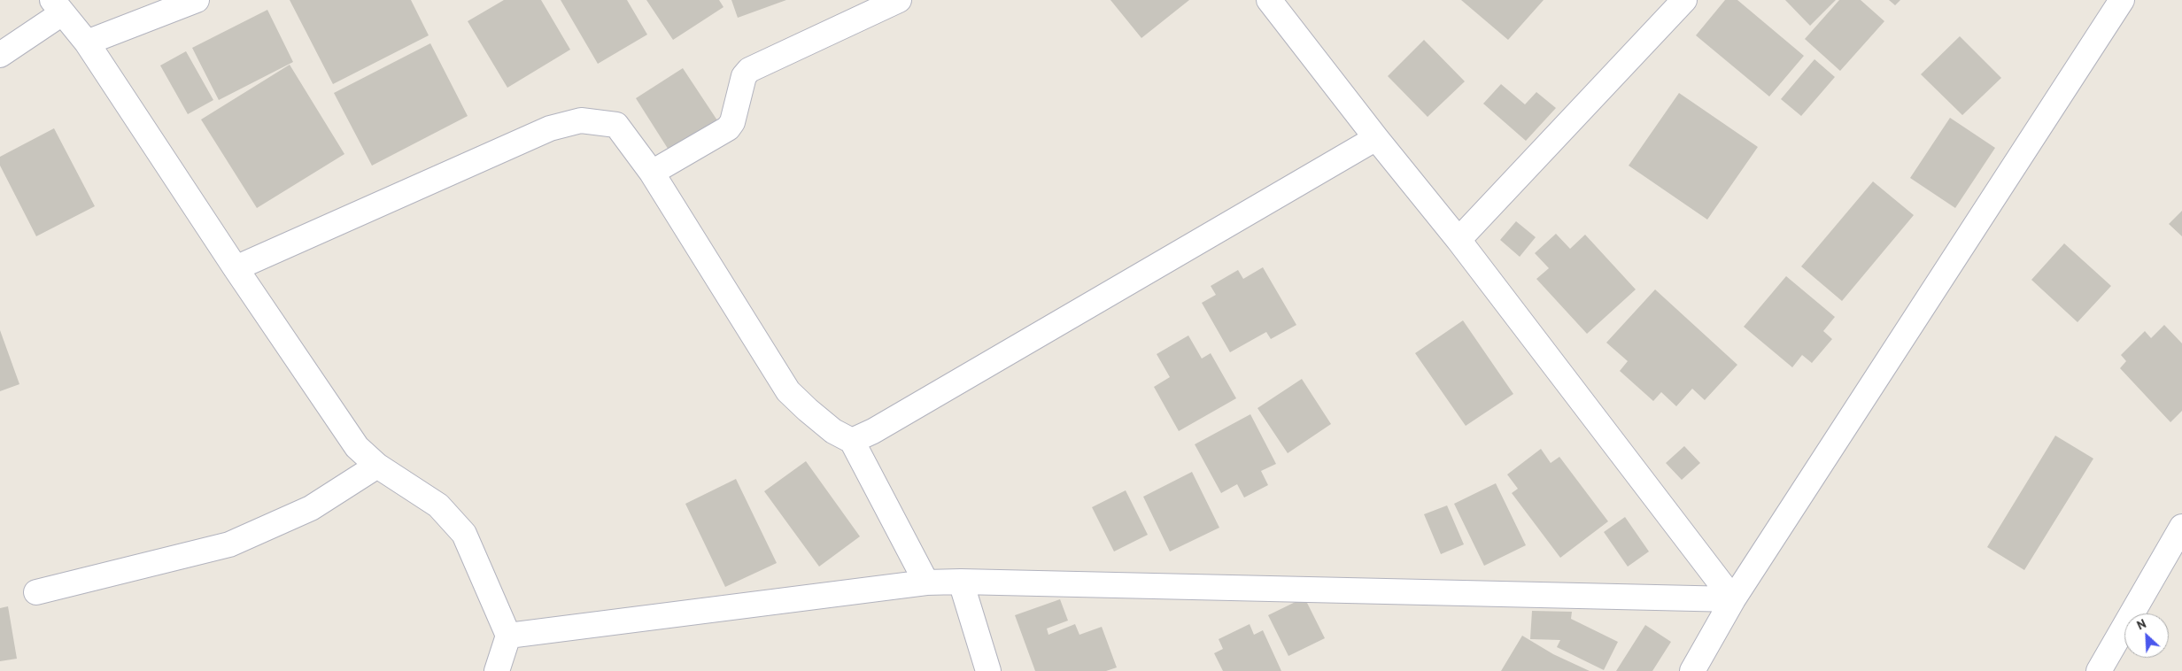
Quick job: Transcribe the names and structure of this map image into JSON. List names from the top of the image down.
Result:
{
  "north": "top left"
}
